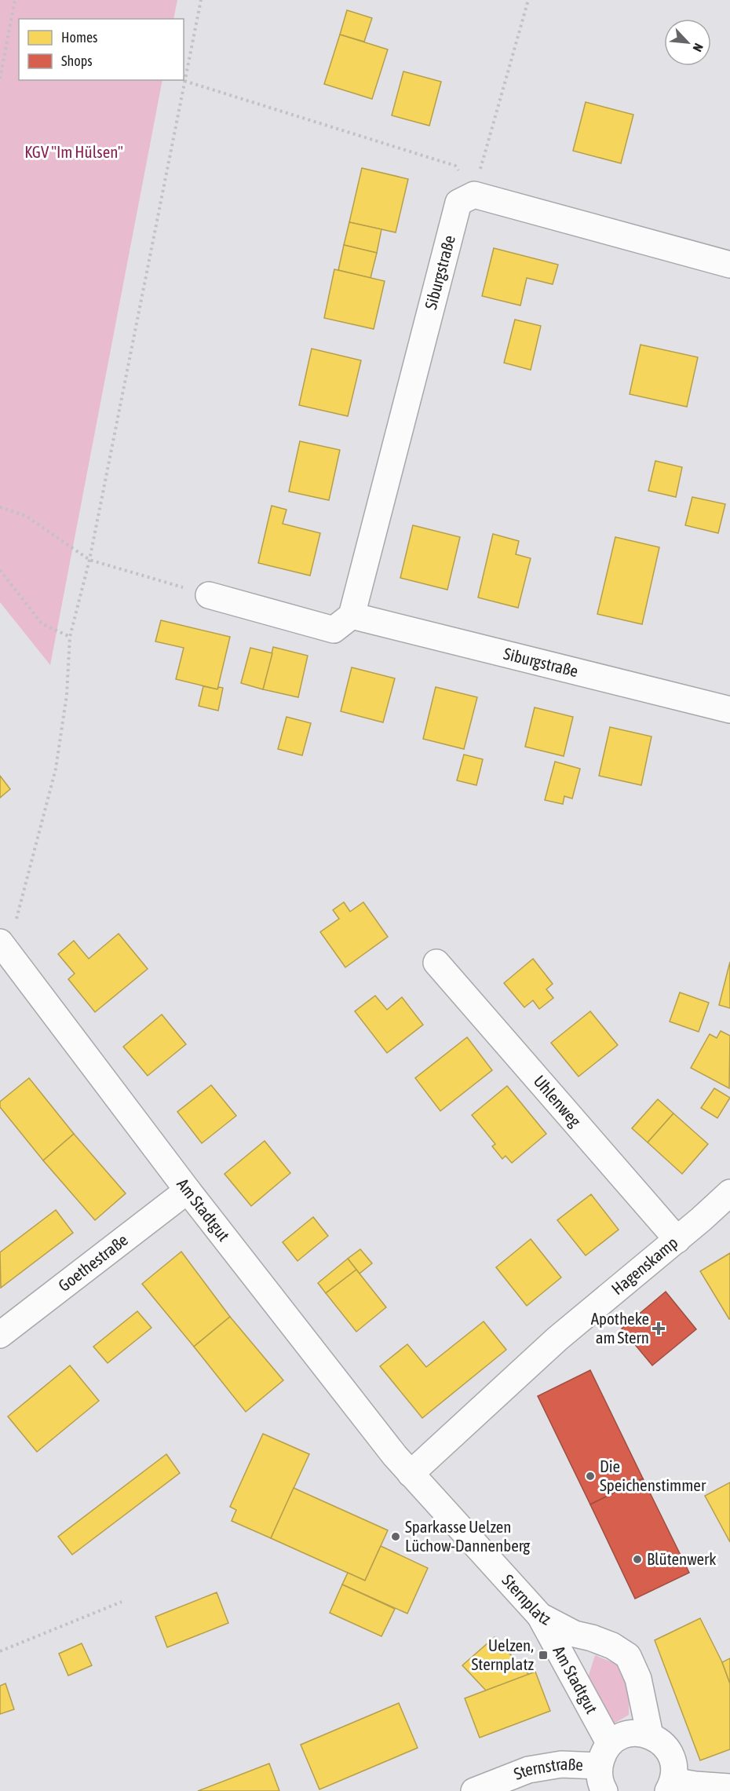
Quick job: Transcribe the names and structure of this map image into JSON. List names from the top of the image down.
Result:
{
  "streets": {
    "street": [
      "Siburgstraße",
      "Uhlenweg",
      "Am Stadtgut",
      "Goethestraße",
      "Hagenskamp",
      "Sternplatz",
      "Sternstraße"
    ]
  },
  "crossings": [
    ["Uhlenweg", "Hagenskamp"],
    ["Am Stadtgut", "Goethestraße"],
    ["Am Stadtgut", "Hagenskamp"],
    ["Am Stadtgut", "Sternplatz"],
    ["Am Stadtgut", "Sternstraße"],
    ["Hagenskamp", "Sternplatz"]
  ],
  "parks": ["KGV \"Im Hülsen\""],
  "places": {
    "health": ["Apotheke am Stern"],
    "other": ["Die Speichenstimmer", "Sparkasse Uelzen Lüchow-Dannenberg", "Blütenwerk"],
    "transit": ["Uelzen, Sternplatz"]
  },
  "legend": ["Homes", "Shops"],
  "north": "bottom right"
}
